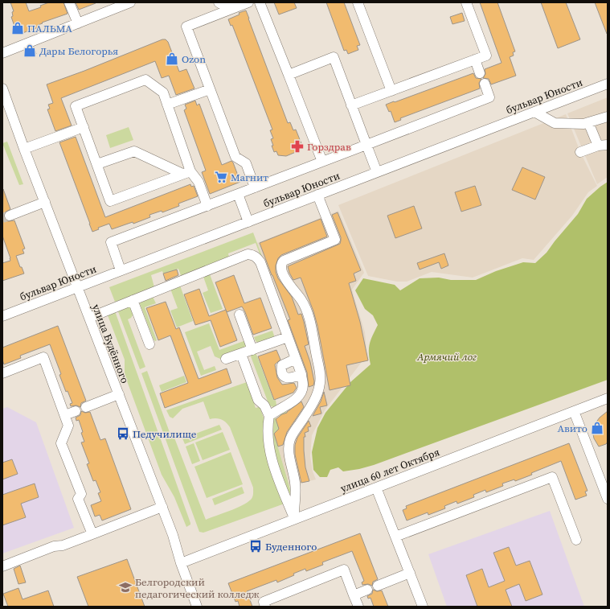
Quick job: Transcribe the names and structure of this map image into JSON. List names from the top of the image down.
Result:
{
  "streets": {
    "street": ["бульвар Юности", "улица Будённого", "улица 60 лет Октября"]
  },
  "crossings": [
    ["бульвар Юности", "улица Будённого"],
    ["улица Будённого", "улица 60 лет Октября"]
  ],
  "parks": ["Армячий лог"],
  "places": {
    "shop": [
      "ПАЛЬМА",
      "Дары Белогорья",
      "Ozon",
      "Авито"
    ],
    "pharmacy": ["Горздрав"],
    "supermarket": ["Магнит"],
    "bus stop": ["Педучилище", "Буденного"],
    "school or university": ["Белгородский педагогический колледж"]
  }
}
